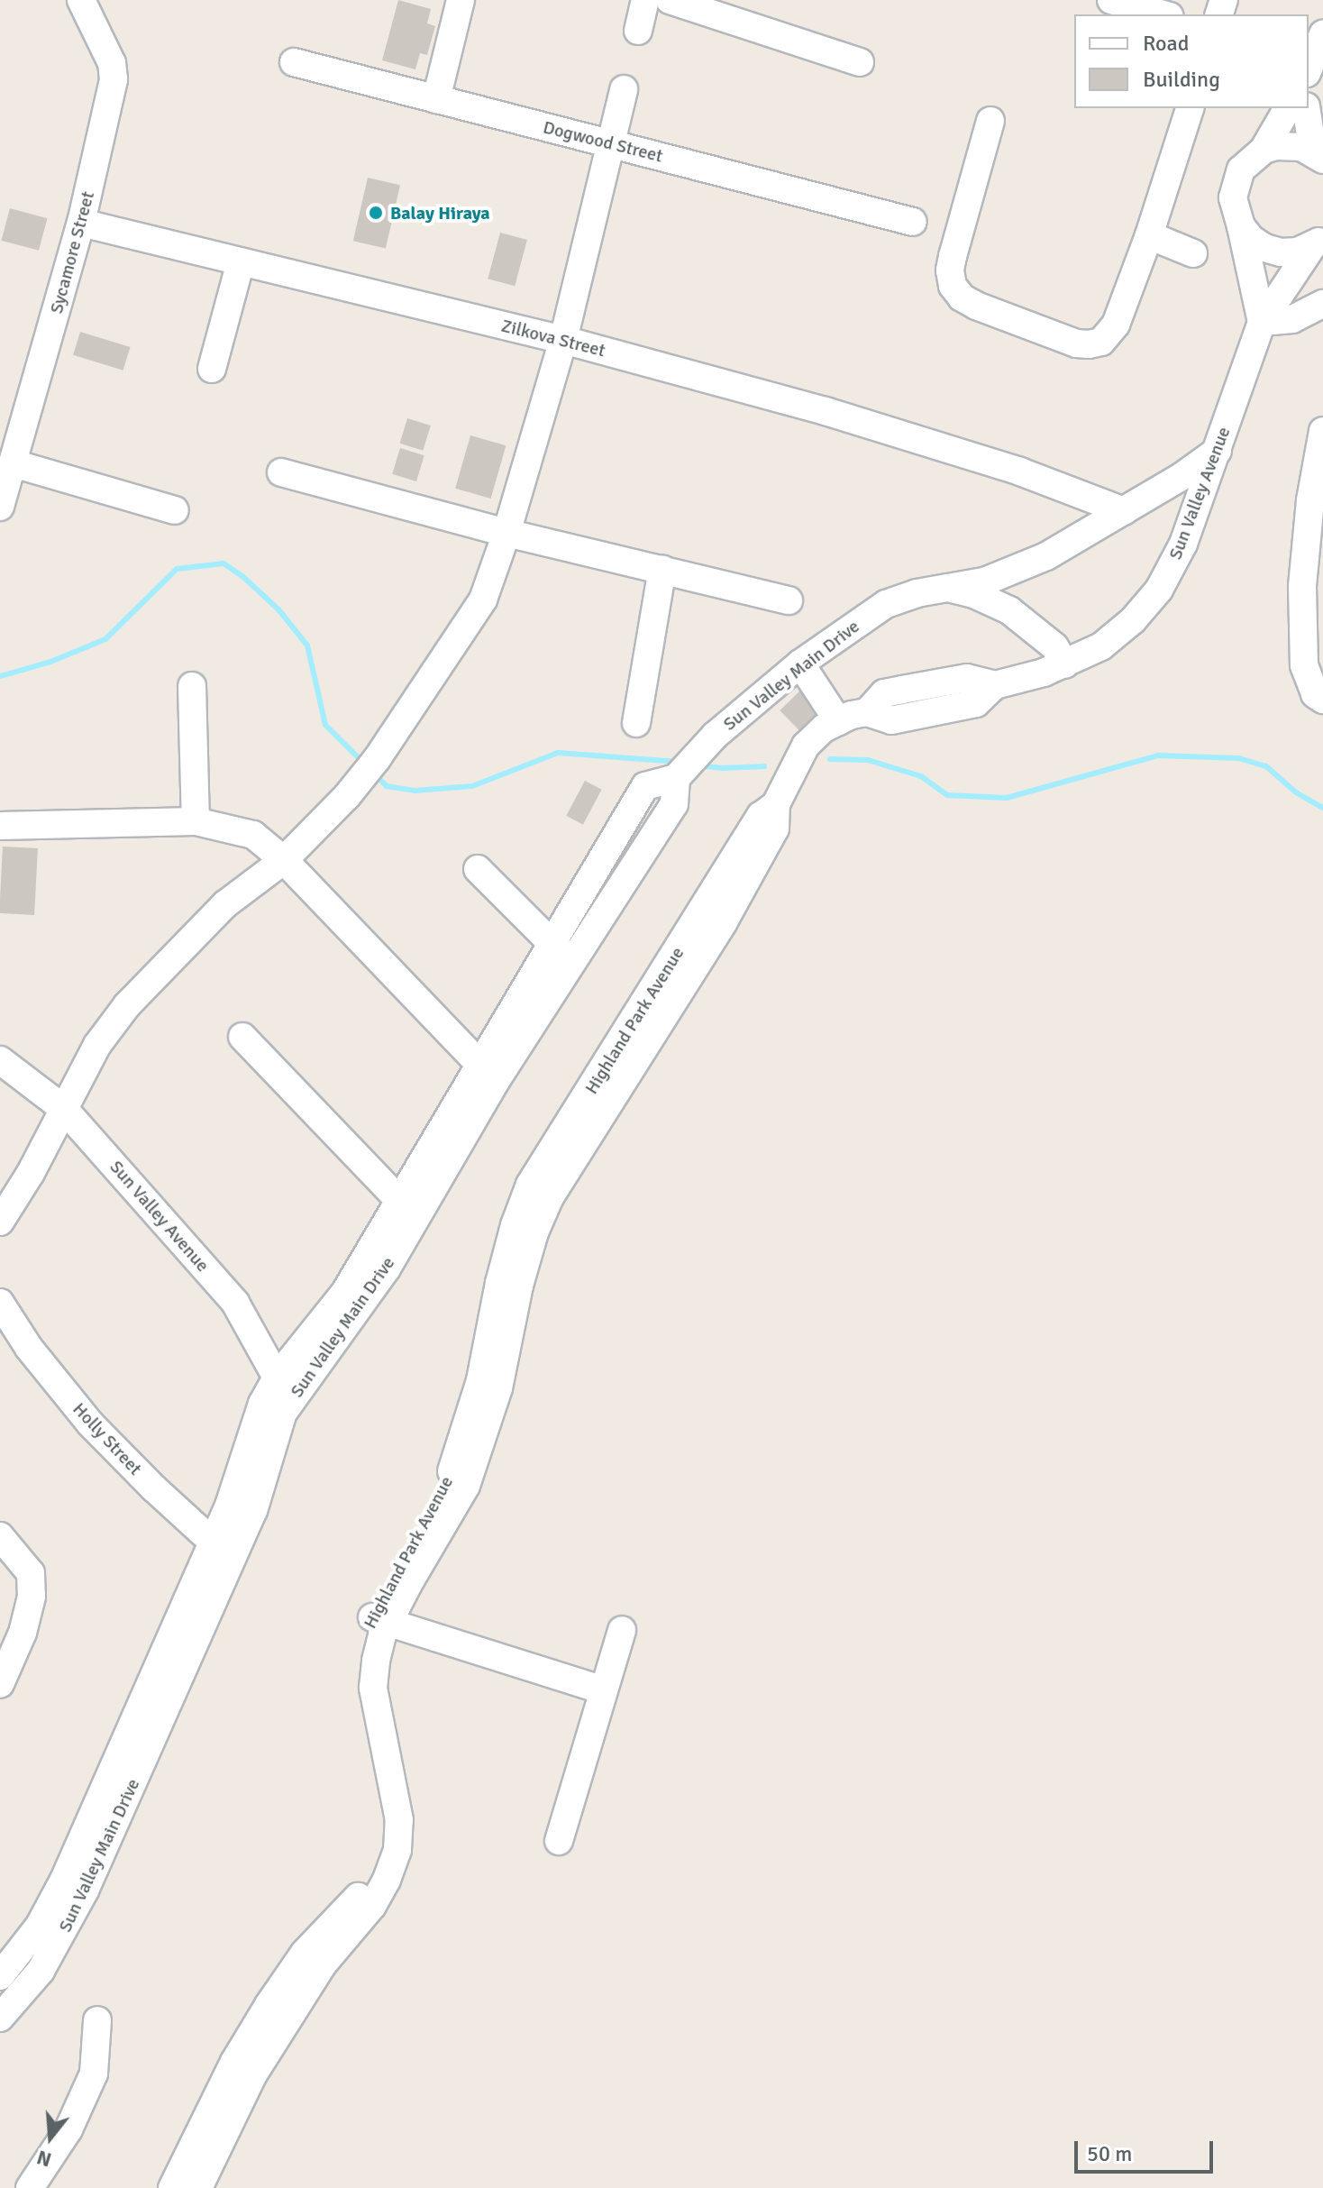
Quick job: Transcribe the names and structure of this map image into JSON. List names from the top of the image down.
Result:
{
  "streets": {
    "street": [
      "Dogwood Street",
      "Sycamore Street",
      "Zilkova Street",
      "Sun Valley Avenue",
      "Sun Valley Main Drive",
      "Highland Park Avenue",
      "Holly Street"
    ]
  },
  "crossings": [
    ["Sycamore Street", "Zilkova Street"],
    ["Sun Valley Avenue", "Sun Valley Main Drive"],
    ["Sun Valley Avenue", "Highland Park Avenue"],
    ["Sun Valley Main Drive", "Highland Park Avenue"],
    ["Sun Valley Main Drive", "Holly Street"]
  ],
  "places": ["Balay Hiraya"],
  "legend": ["Road", "Building"],
  "scale_bar": "50 m",
  "north": "bottom"
}
